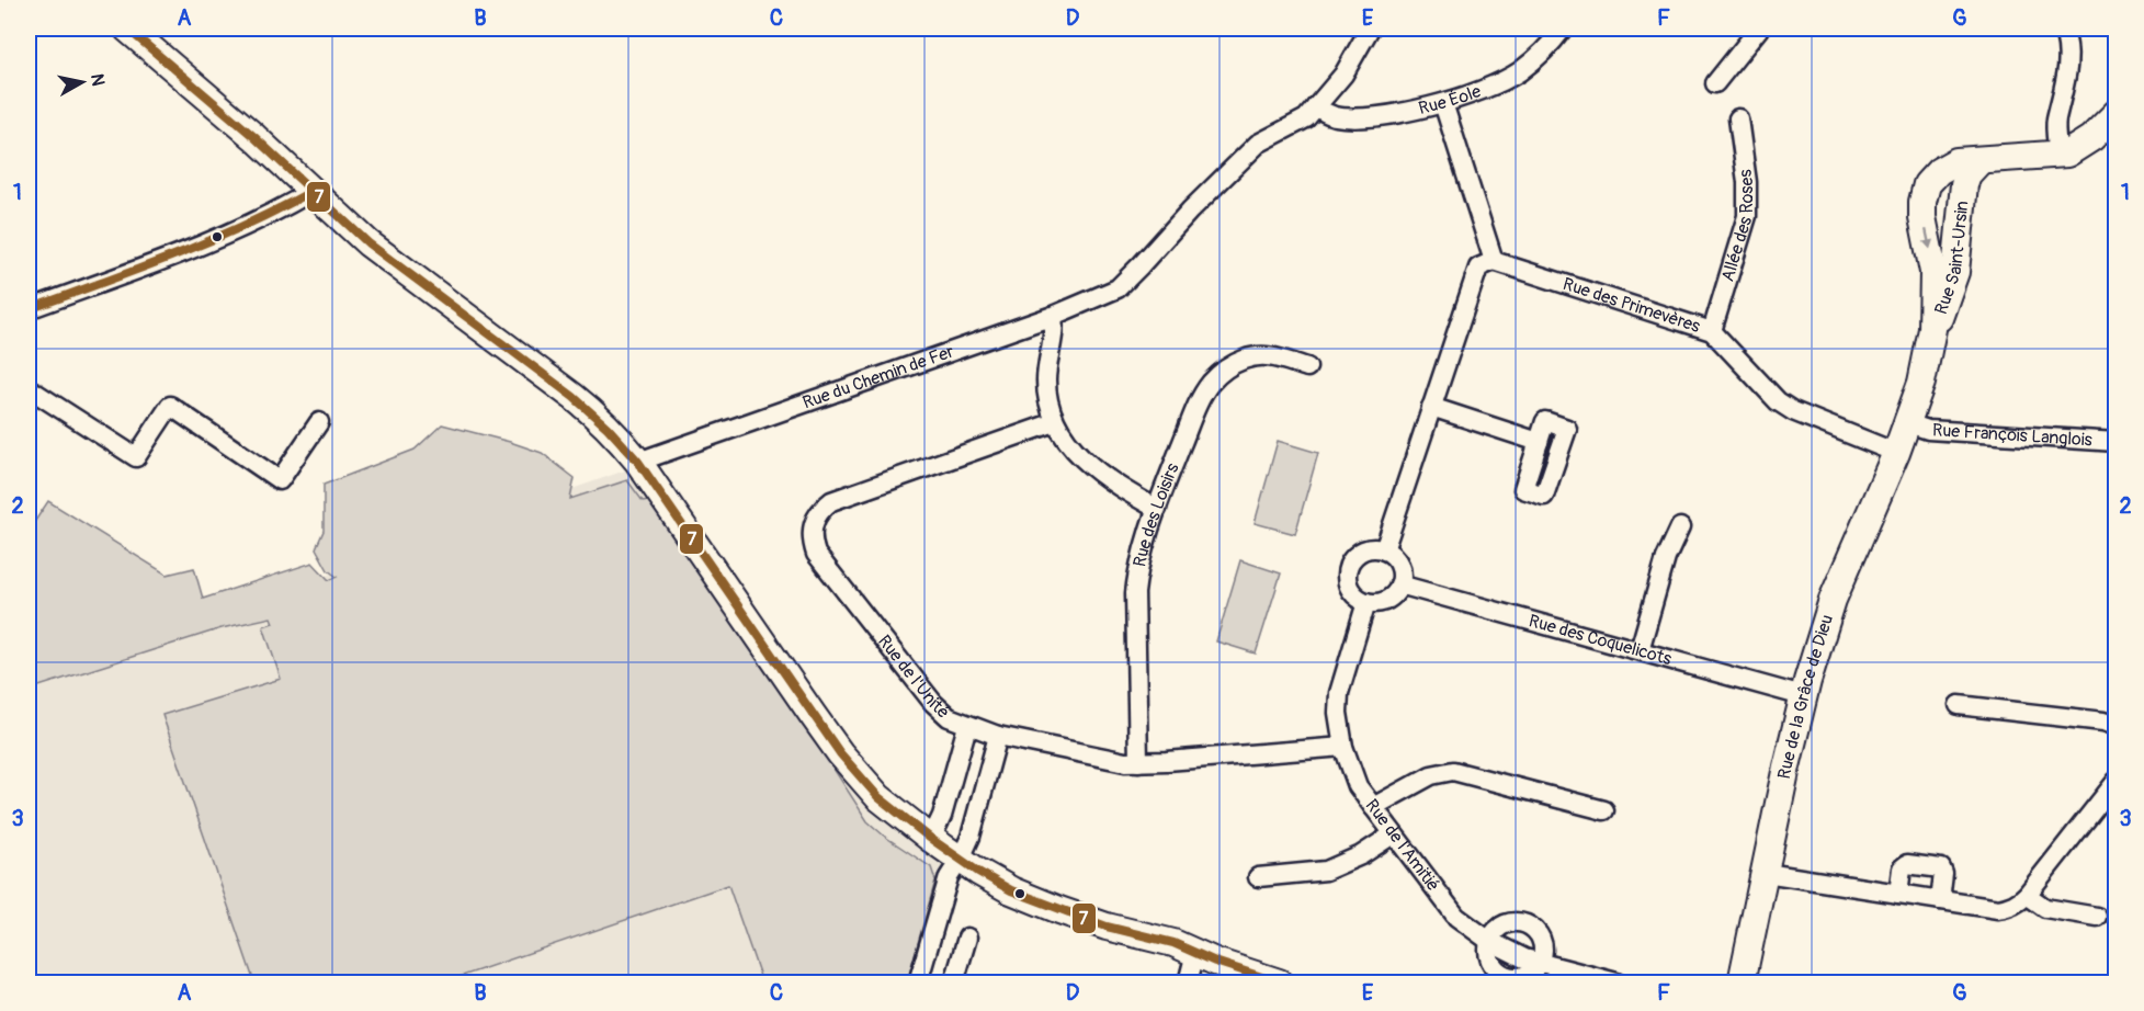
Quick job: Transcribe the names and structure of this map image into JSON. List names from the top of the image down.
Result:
{
  "streets": {
    "street": [
      "Rue Éole",
      "Allée des Roses",
      "Rue Saint-Ursin",
      "Rue des Primevères",
      "Rue du Chemin de Fer",
      "Rue François Langlois",
      "Rue des Loisirs",
      "Rue des Coquelicots",
      "Rue de l'Unité",
      "Rue de la Grâce de Dieu",
      "Rue de l'Amitié"
    ]
  },
  "crossings": [
    ["Rue Éole", "Rue du Chemin de Fer"],
    ["Allée des Roses", "Rue des Primevères"],
    ["Rue Saint-Ursin", "Rue François Langlois"],
    ["Rue Saint-Ursin", "Rue de la Grâce de Dieu"],
    ["Rue des Primevères", "Rue de la Grâce de Dieu"],
    ["Rue François Langlois", "Rue de la Grâce de Dieu"],
    ["Rue des Loisirs", "Rue de l'Unité"],
    ["Rue des Coquelicots", "Rue de la Grâce de Dieu"],
    ["Rue des Coquelicots", "Rue de l'Amitié"],
    ["Rue de l'Unité", "Rue de l'Amitié"]
  ],
  "lines": ["transit line 7"],
  "north": "right",
  "grid": {
    "columns": [
      "A",
      "B",
      "C",
      "D",
      "E",
      "F",
      "G"
    ],
    "rows": ["1", "2", "3"]
  }
}
